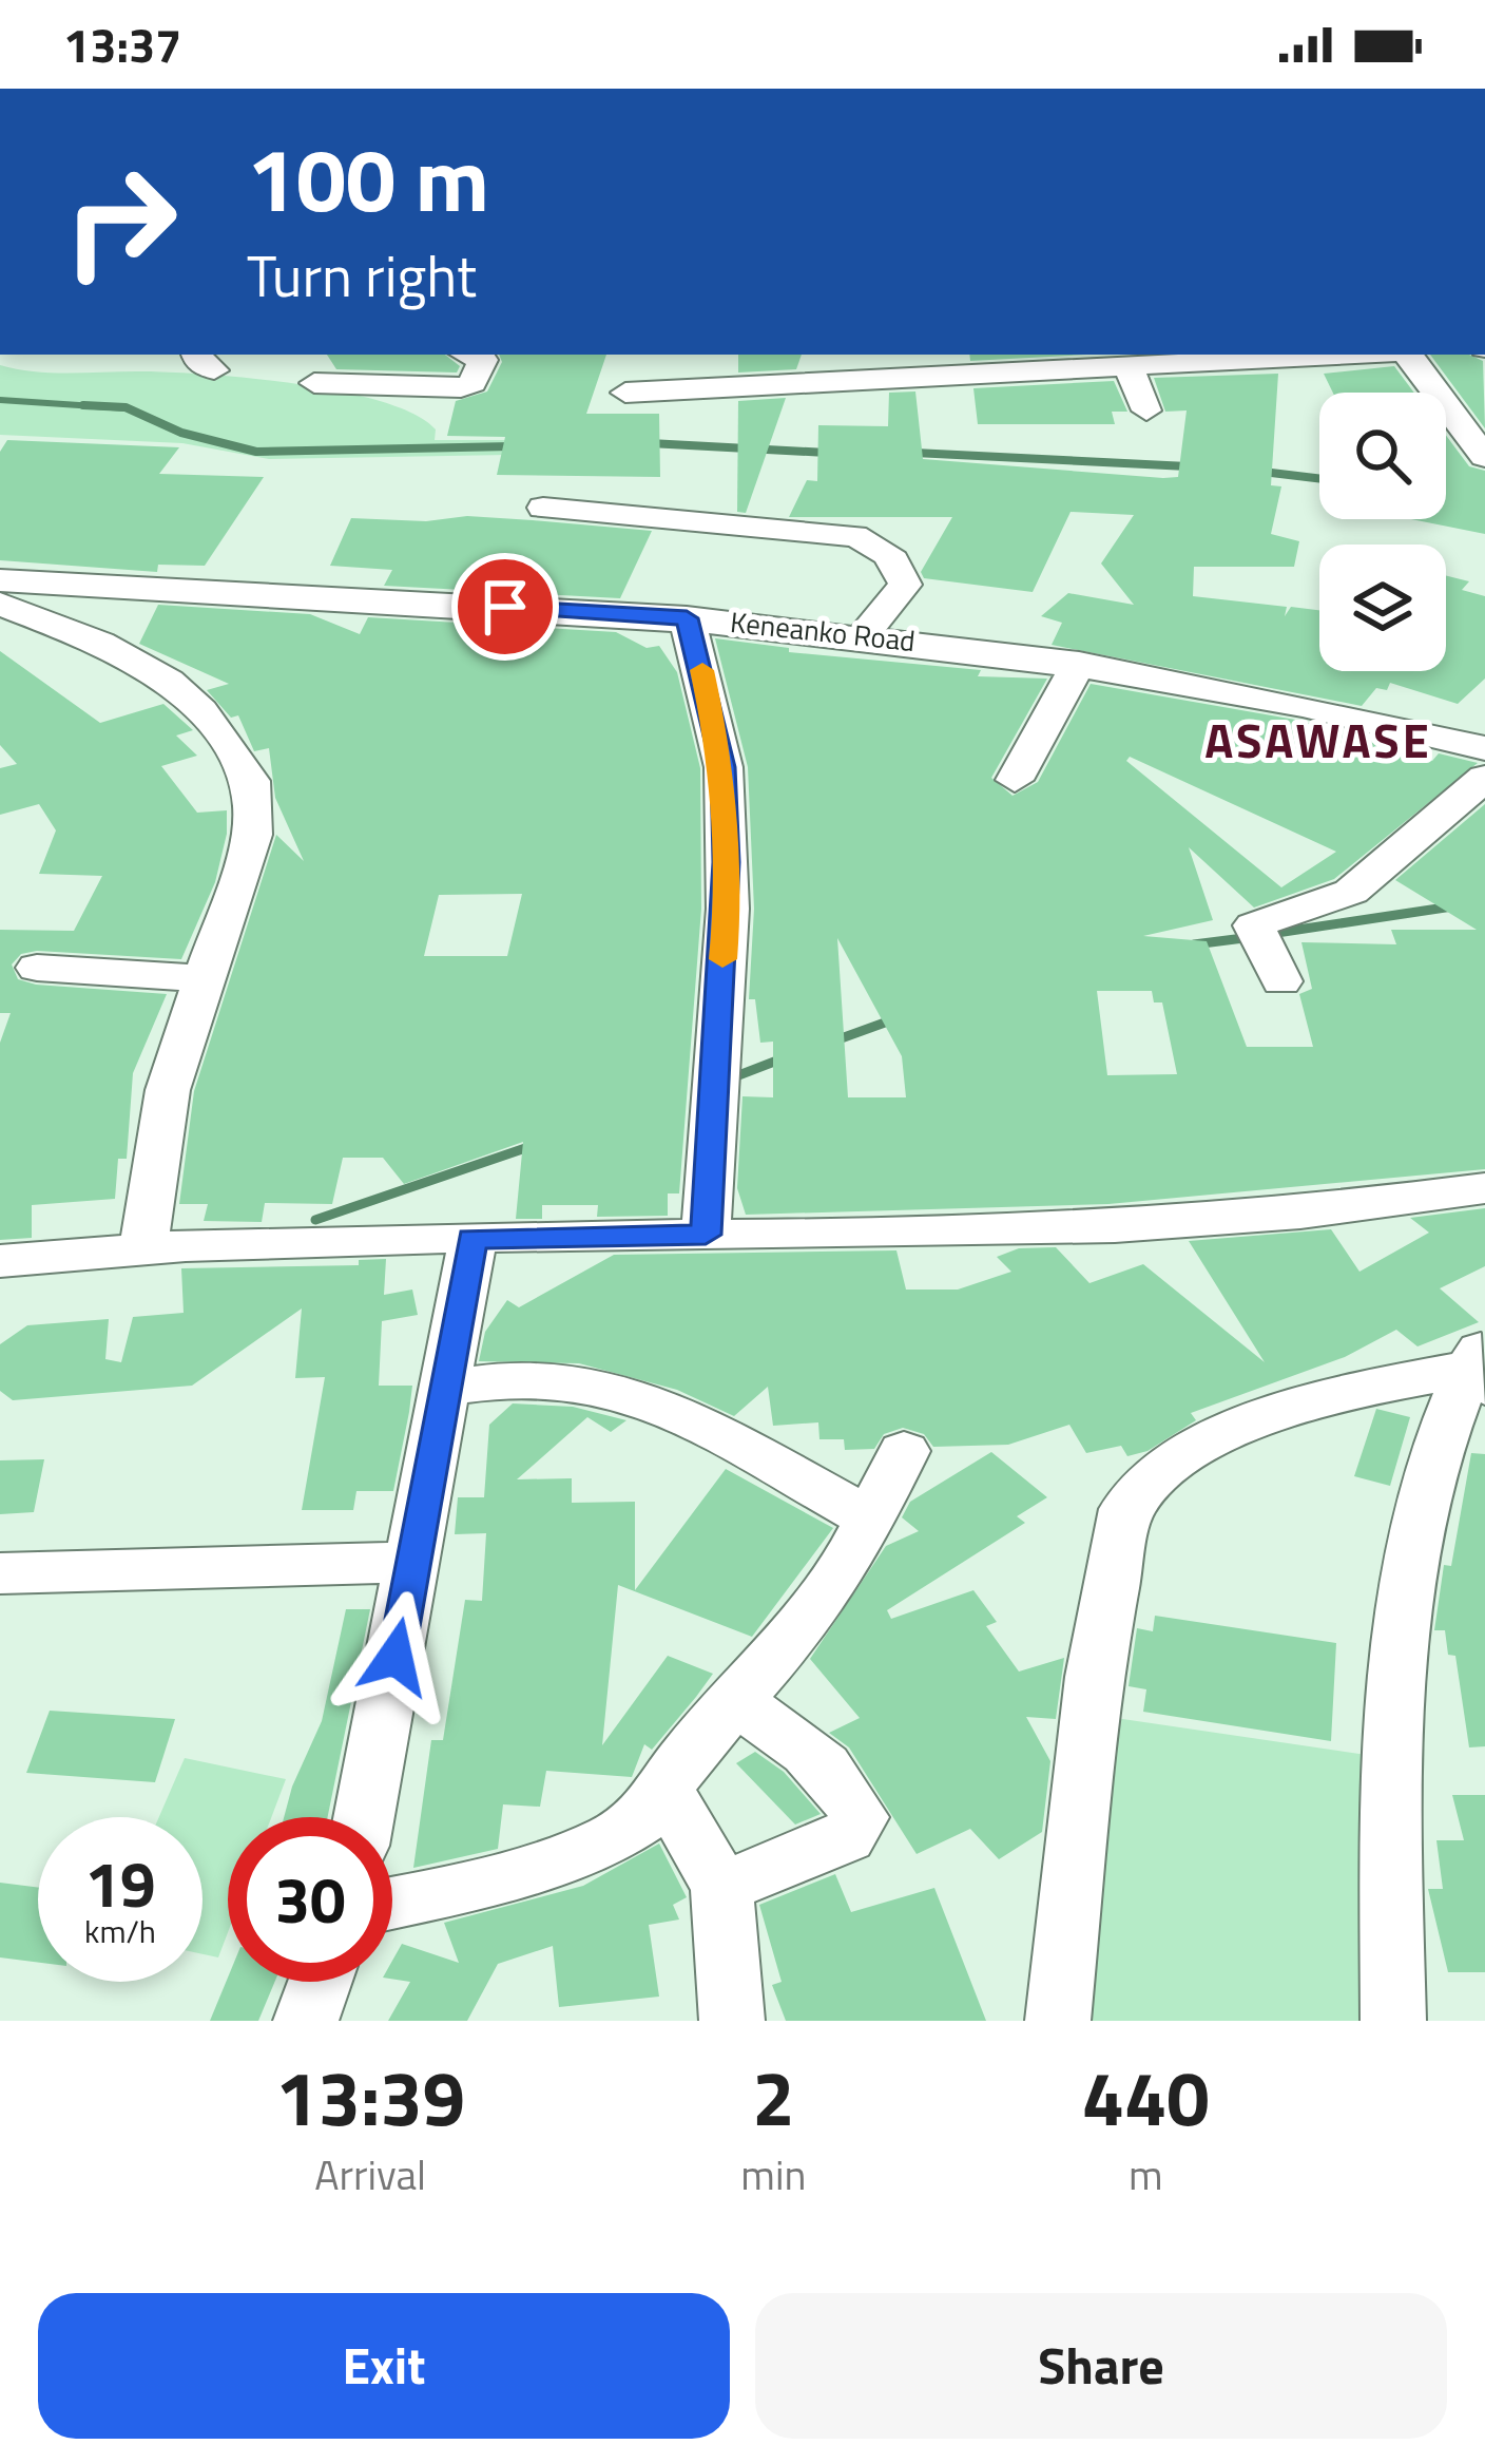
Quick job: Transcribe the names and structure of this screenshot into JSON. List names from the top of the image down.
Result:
{
  "streets": {
    "street": ["Keneanko Road"]
  },
  "districts": ["ASAWASE"],
  "page": {
    "status": "13:37",
    "turn": ["100 m", "Turn right"],
    "speed": "19 km/h",
    "limit": "30",
    "eta": [
      "13:39",
      "Arrival",
      "2",
      "min",
      "440",
      "m"
    ],
    "buttons": ["Exit", "Share"]
  }
}
